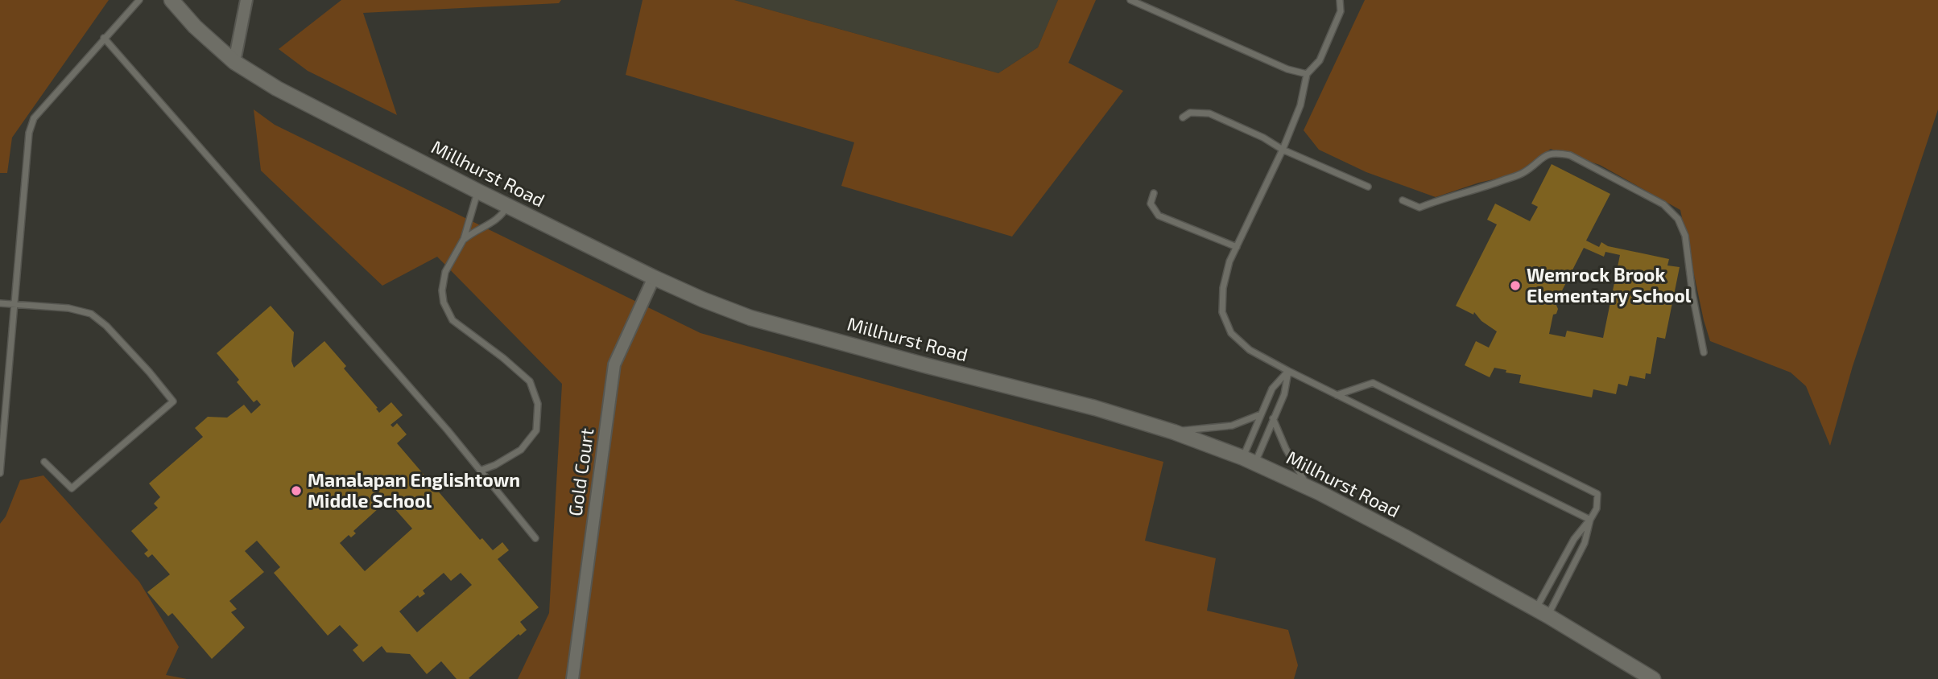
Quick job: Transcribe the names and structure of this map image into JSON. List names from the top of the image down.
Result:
{
  "streets": {
    "street": ["Millhurst Road", "Gold Court"]
  },
  "crossings": [
    ["Millhurst Road", "Gold Court"]
  ],
  "places": ["Wemrock Brook Elementary School", "Manalapan Englishtown Middle School"]
}
